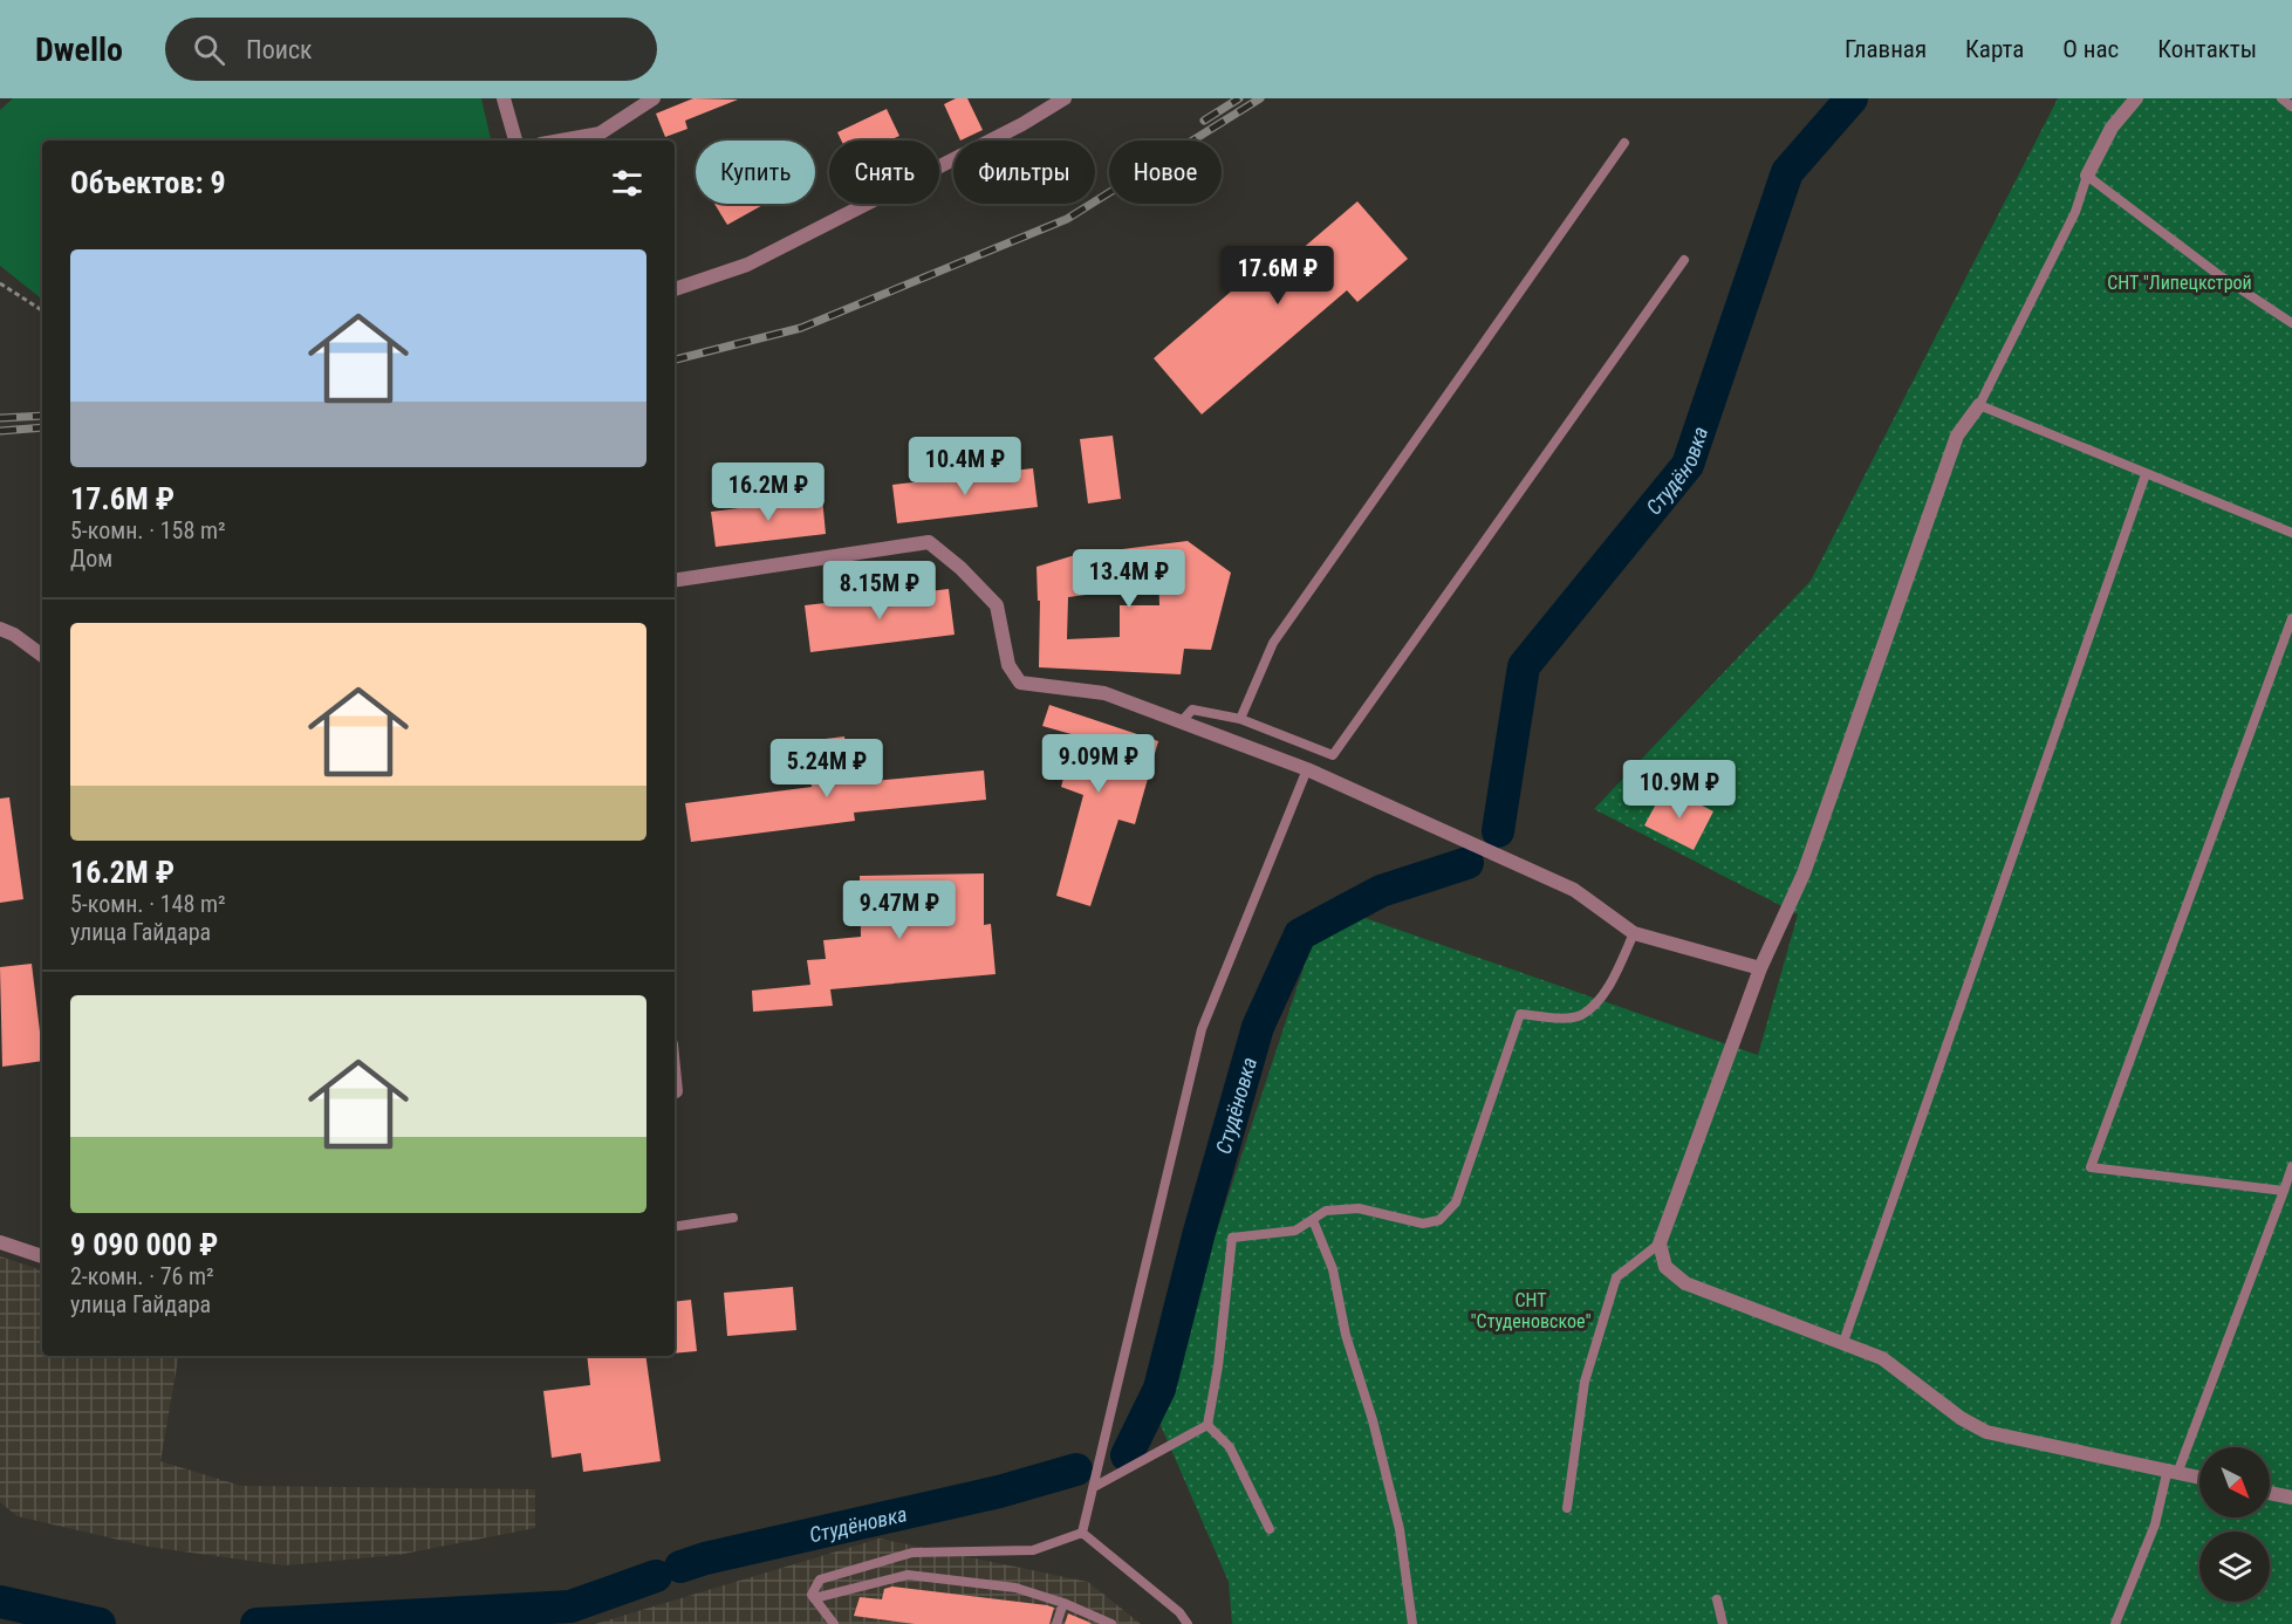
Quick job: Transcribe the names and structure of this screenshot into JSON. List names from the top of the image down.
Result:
{
  "water": ["Студёновка"],
  "parks": ["СНТ \"Липецкстрой", "СНТ \"Студеновское\""],
  "north": "bottom right",
  "page": {
    "header": "Dwello",
    "search": "Поиск",
    "nav": [
      "Главная",
      "Карта",
      "О нас",
      "Контакты"
    ],
    "chip": [
      "Купить",
      "Снять",
      "Фильтры",
      "Новое"
    ],
    "heading": "Объектов: 9",
    "list": [
      {
        "name": "17.6M ₽",
        "note": "5-комн. · 158 m² · Дом"
      },
      {
        "name": "16.2M ₽",
        "note": "5-комн. · 148 m² · улица Гайдара"
      },
      {
        "name": "9 090 000 ₽",
        "note": "2-комн. · 76 m² · улица Гайдара"
      }
    ],
    "price": [
      "17.6M ₽",
      "10.4M ₽",
      "16.2M ₽",
      "13.4M ₽",
      "8.15M ₽",
      "9.09M ₽",
      "5.24M ₽",
      "10.9M ₽",
      "9.47M ₽"
    ]
  }
}
